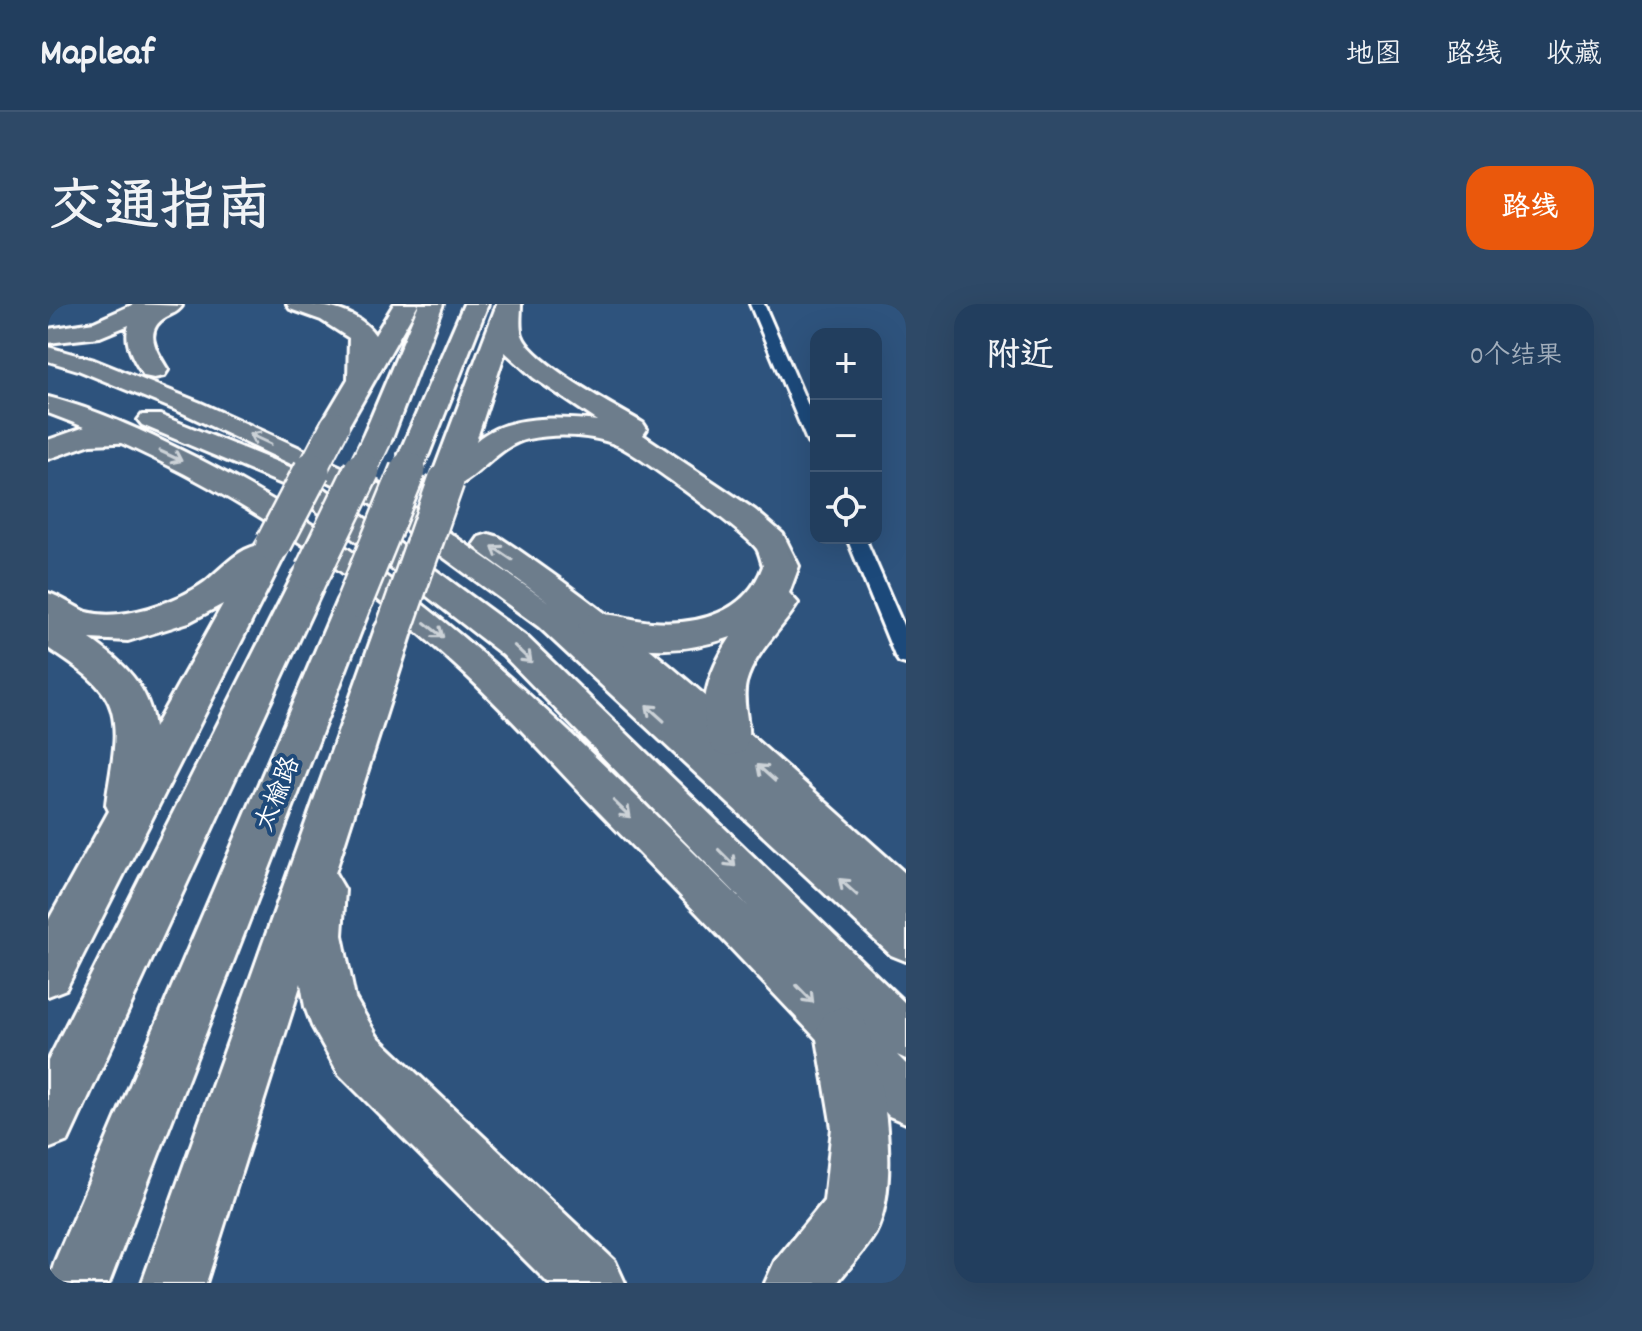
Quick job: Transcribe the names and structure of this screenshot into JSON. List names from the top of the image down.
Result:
{
  "streets": {
    "highway": ["太榆路"]
  },
  "page": {
    "header": "Mapleaf",
    "nav": ["地图", "路线", "收藏"],
    "title": "交通指南",
    "buttons": "路线",
    "heading": ["附近", "0个结果"],
    "map_buttons": ["+", "−"]
  }
}
